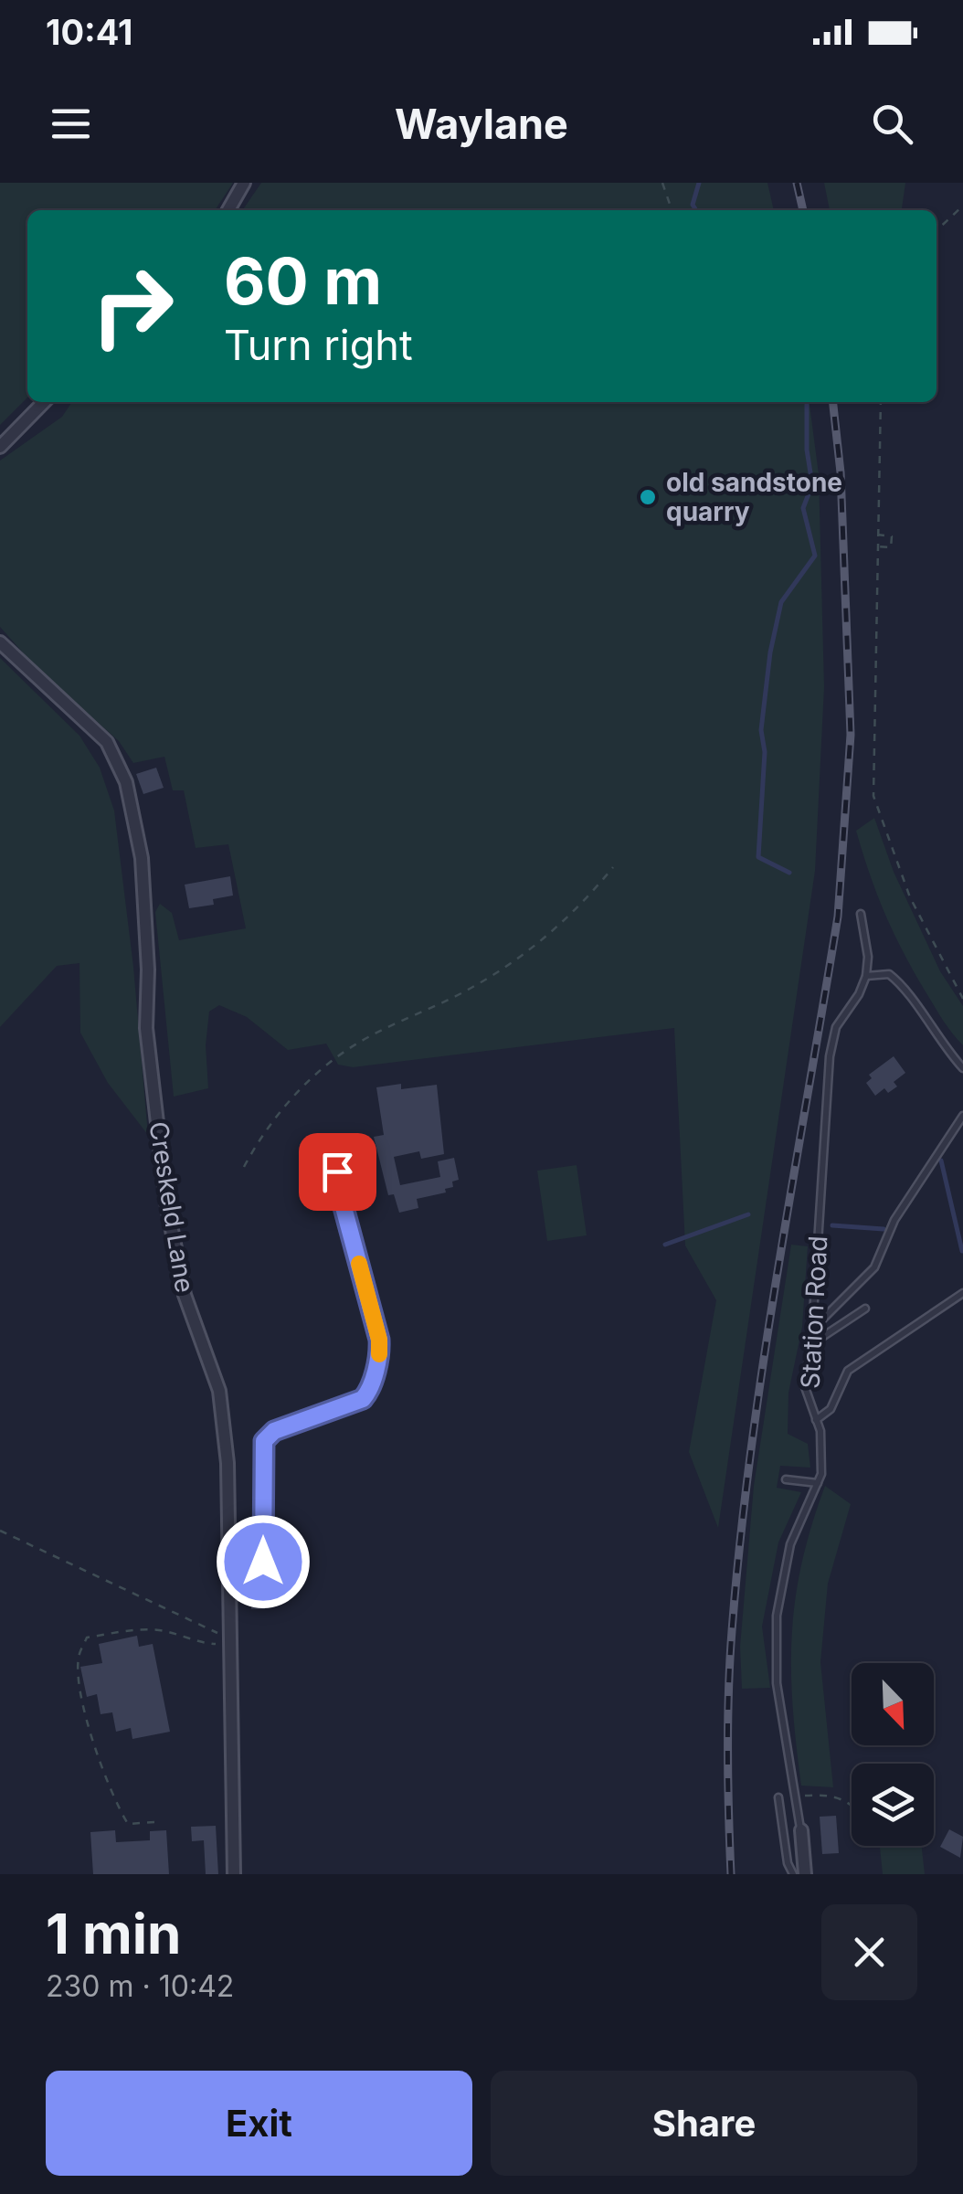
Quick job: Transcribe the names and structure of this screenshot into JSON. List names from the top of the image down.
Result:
{
  "streets": {
    "street": ["Creskeld Lane", "Station Road"]
  },
  "places": ["old sandstone quarry"],
  "north": "bottom right",
  "page": {
    "status": "10:41",
    "header": "Waylane",
    "turn": ["60 m", "Turn right"],
    "heading": ["1 min", "230 m · 10:42"],
    "buttons": ["Exit", "Share"]
  }
}
